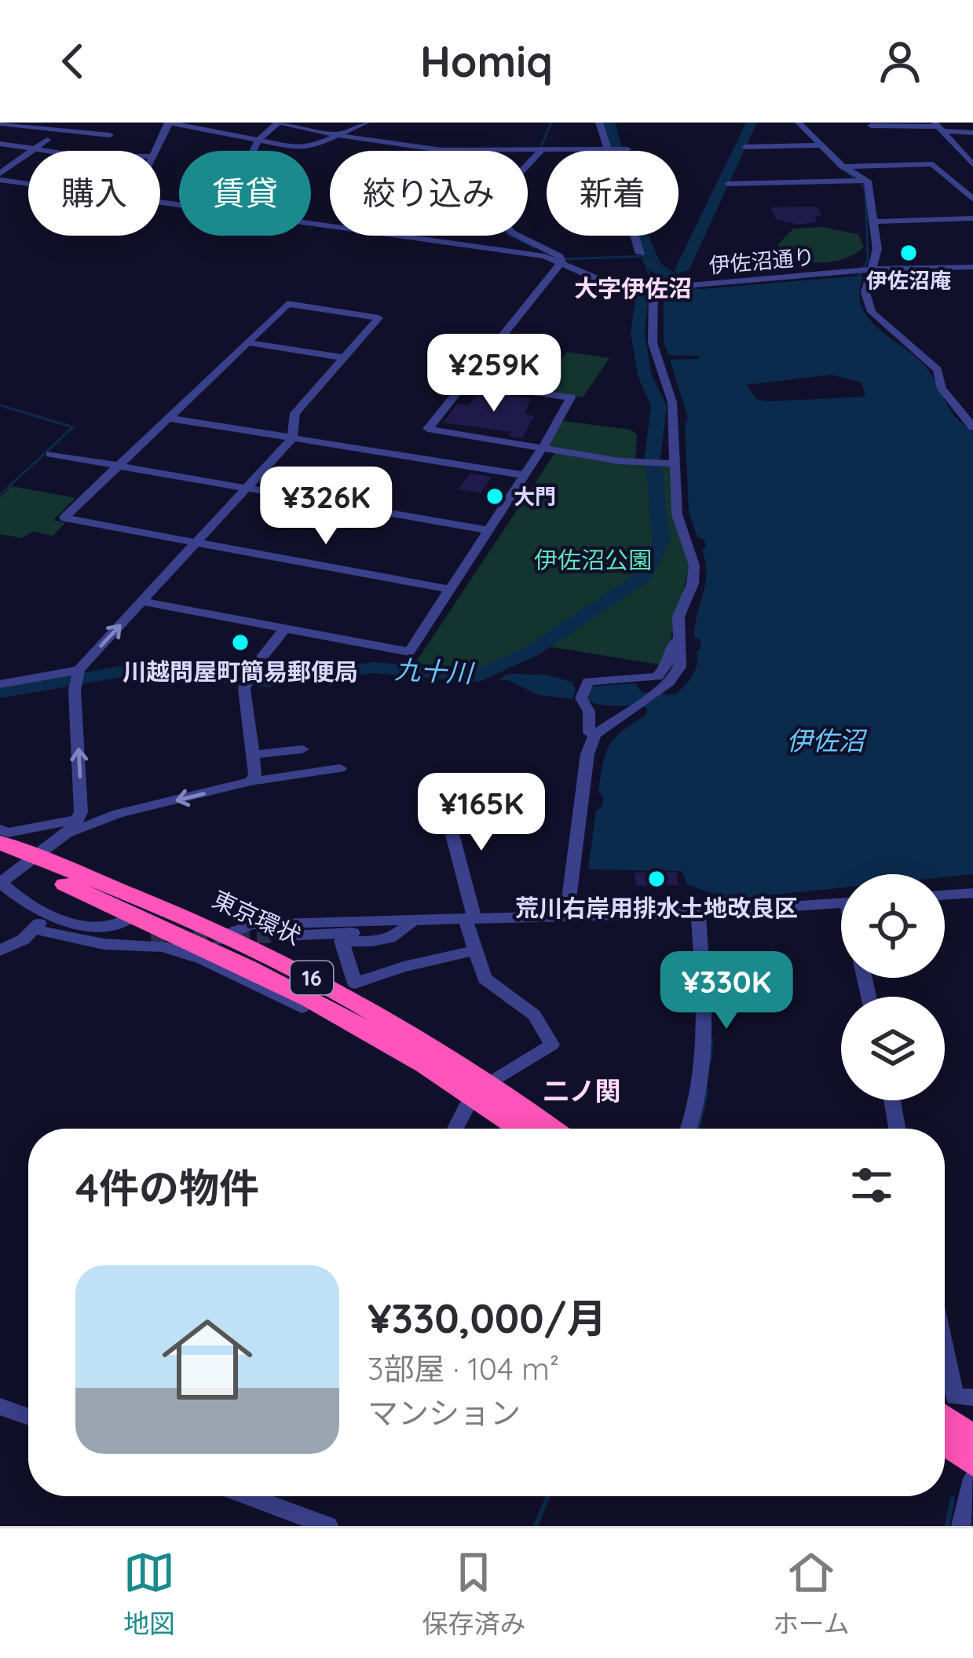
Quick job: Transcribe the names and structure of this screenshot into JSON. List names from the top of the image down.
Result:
{
  "streets": {
    "highway": ["東京環状", "16"],
    "street": ["伊佐沼通り"]
  },
  "districts": ["大字伊佐沼", "二ノ関"],
  "water": ["九十川", "伊佐沼"],
  "parks": ["伊佐沼公園"],
  "places": [
    "伊佐沼庵",
    "大門",
    "川越問屋町簡易郵便局",
    "荒川右岸用排水土地改良区"
  ],
  "page": {
    "header": "Homiq",
    "chip": [
      "購入",
      "賃貸",
      "絞り込み",
      "新着"
    ],
    "price": [
      "¥259K",
      "¥326K",
      "¥165K",
      "¥330K"
    ],
    "heading": "4件の物件",
    "list": [
      {
        "name": "¥330,000/月",
        "note": "3部屋 · 104 m² · マンション"
      }
    ],
    "tabs": ["地図", "保存済み", "ホーム"]
  }
}
